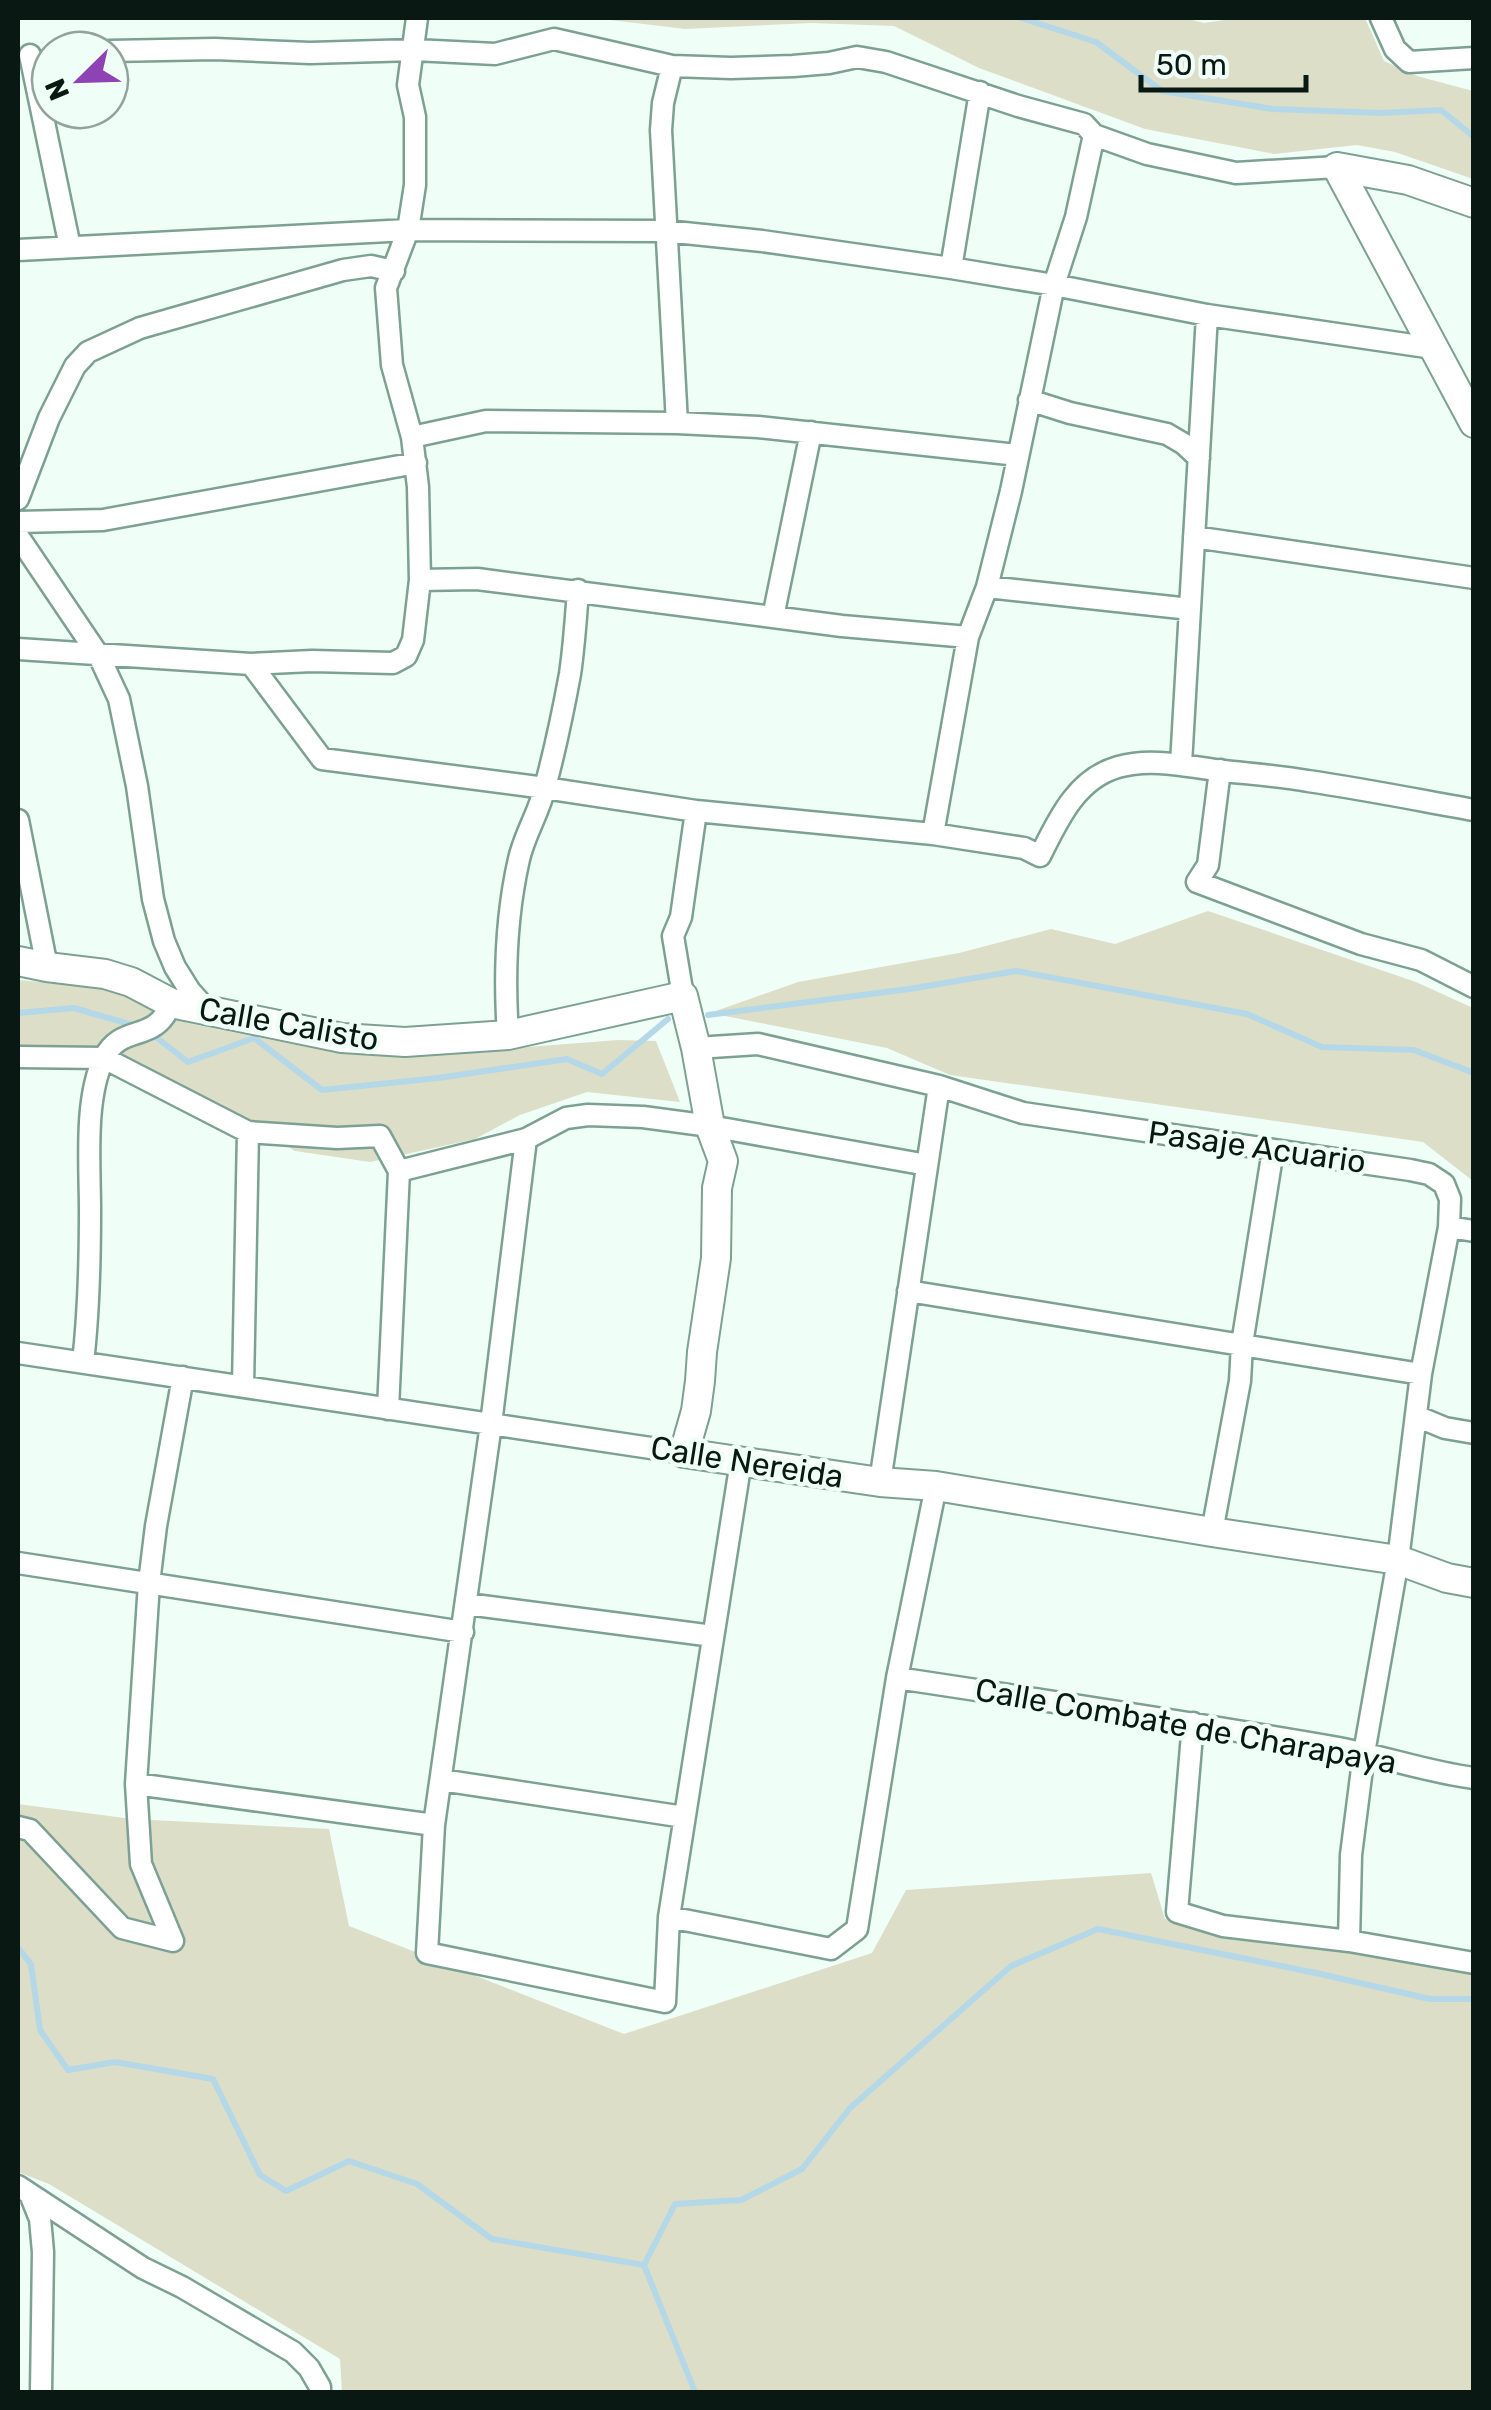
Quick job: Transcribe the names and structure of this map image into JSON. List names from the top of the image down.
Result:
{
  "streets": {
    "street": [
      "Calle Calisto",
      "Pasaje Acuario",
      "Calle Nereida",
      "Calle Combate de Charapaya"
    ]
  },
  "crossings": [
    ["Pasaje Acuario", "Calle Nereida"],
    ["Pasaje Acuario", "Calle Combate de Charapaya"]
  ],
  "scale_bar": "50 m",
  "north": "bottom left"
}
